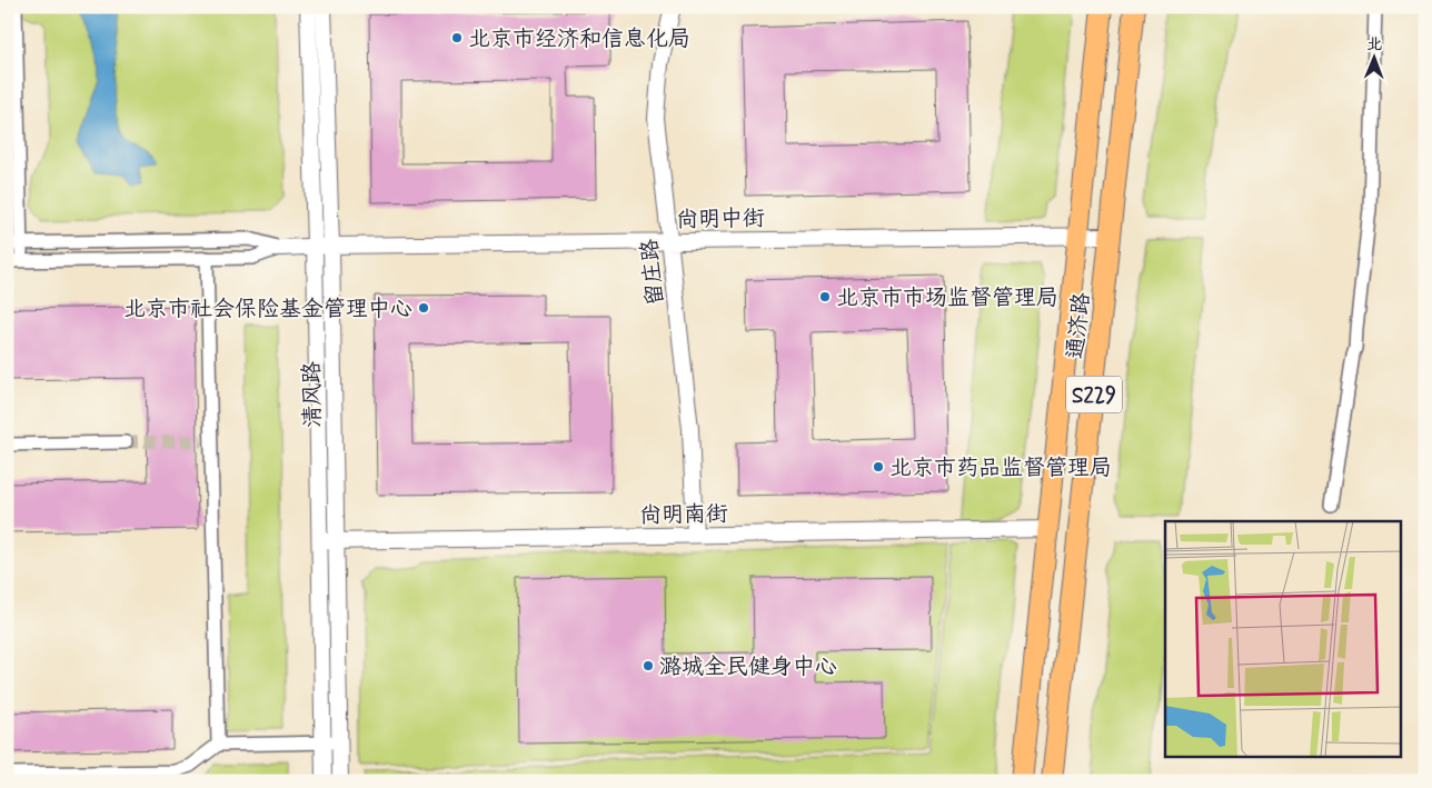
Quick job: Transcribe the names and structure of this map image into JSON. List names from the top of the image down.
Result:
{
  "streets": {
    "main road": ["通济路", "S229"],
    "street": [
      "尚明中街",
      "留庄路",
      "清风路",
      "尚明南街"
    ]
  },
  "crossings": [
    ["尚明中街", "留庄路"],
    ["尚明中街", "通济路"],
    ["尚明中街", "清风路"],
    ["留庄路", "尚明南街"],
    ["通济路", "尚明南街"],
    ["清风路", "尚明南街"]
  ],
  "places": [
    "北京市经济和信息化局",
    "北京市市场监督管理局",
    "北京市社会保险基金管理中心",
    "北京市药品监督管理局",
    "潞城全民健身中心"
  ],
  "north": "top"
}
